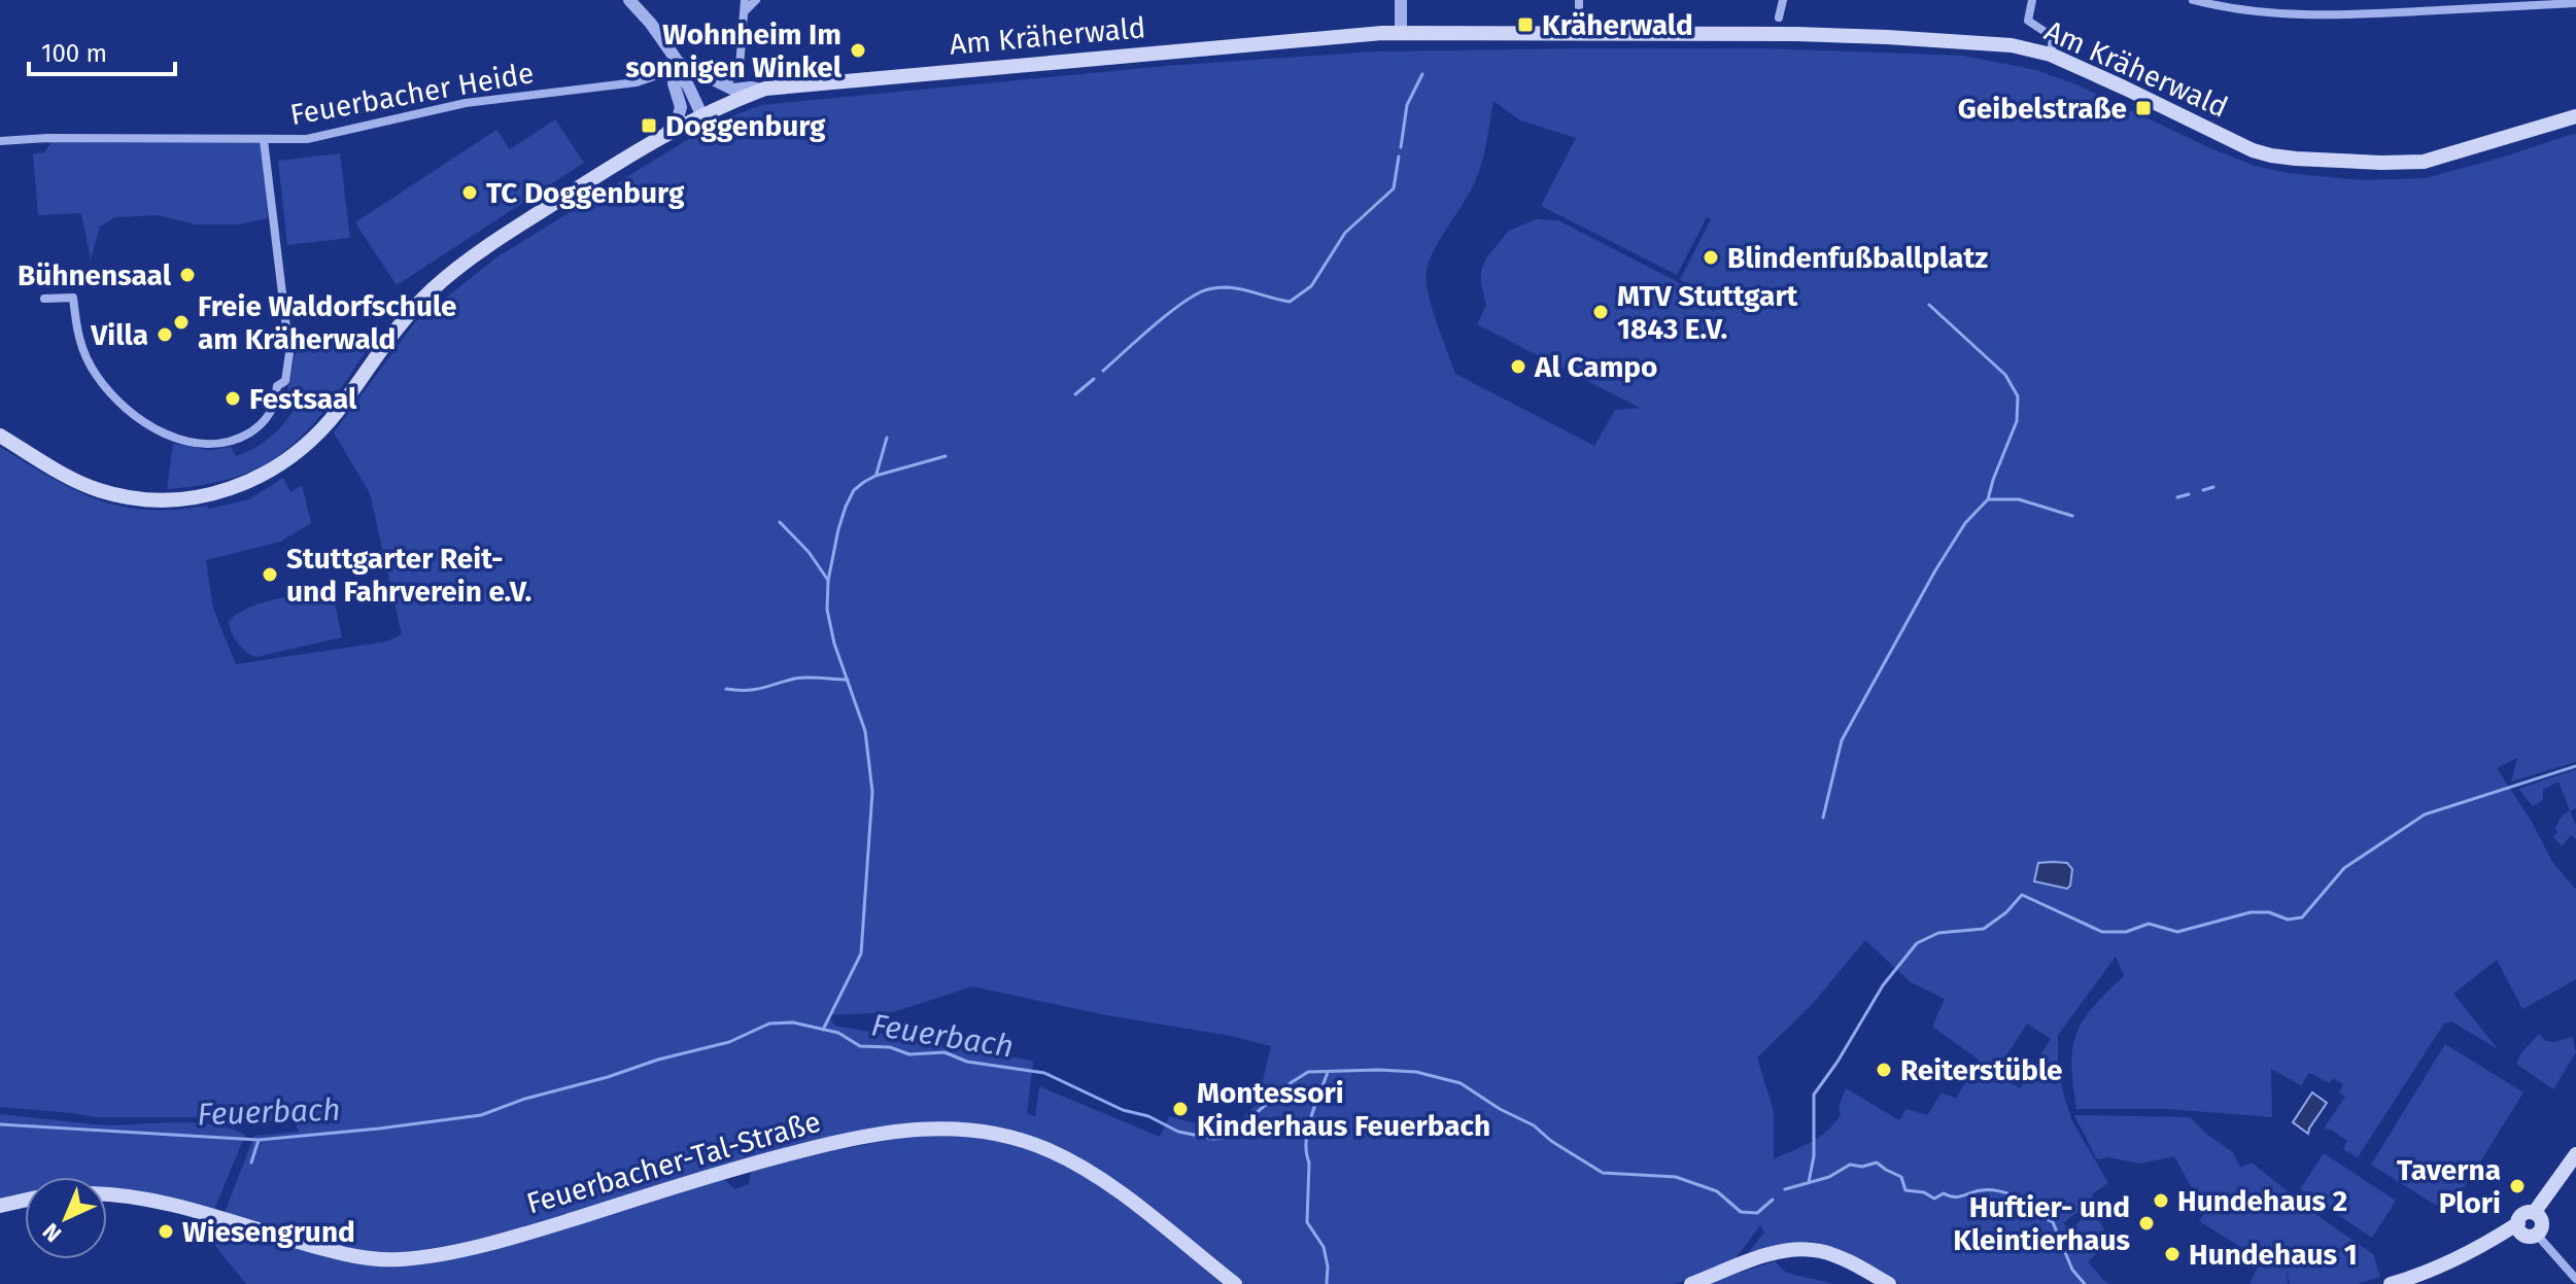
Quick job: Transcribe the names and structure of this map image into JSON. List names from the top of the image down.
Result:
{
  "streets": {
    "main road": ["Am Kräherwald", "Feuerbacher-Tal-Straße"],
    "street": ["Feuerbacher Heide"]
  },
  "water": ["Feuerbach"],
  "places": {
    "transit": ["Kräherwald", "Geibelstraße", "Doggenburg"],
    "other": [
      "Wohnheim Im sonnigen Winkel",
      "TC Doggenburg",
      "Blindenfußballplatz",
      "Bühnensaal",
      "MTV Stuttgart 1843 E.V.",
      "Freie Waldorfschule am Kräherwald",
      "Villa",
      "Al Campo",
      "Festsaal",
      "Stuttgarter Reit- und Fahrverein e.V.",
      "Reiterstüble",
      "Montessori Kinderhaus Feuerbach",
      "Taverna Plori",
      "Hundehaus 2",
      "Huftier- und Kleintierhaus",
      "Wiesengrund",
      "Hundehaus 1"
    ]
  },
  "scale_bar": "100 m",
  "north": "bottom left"
}
